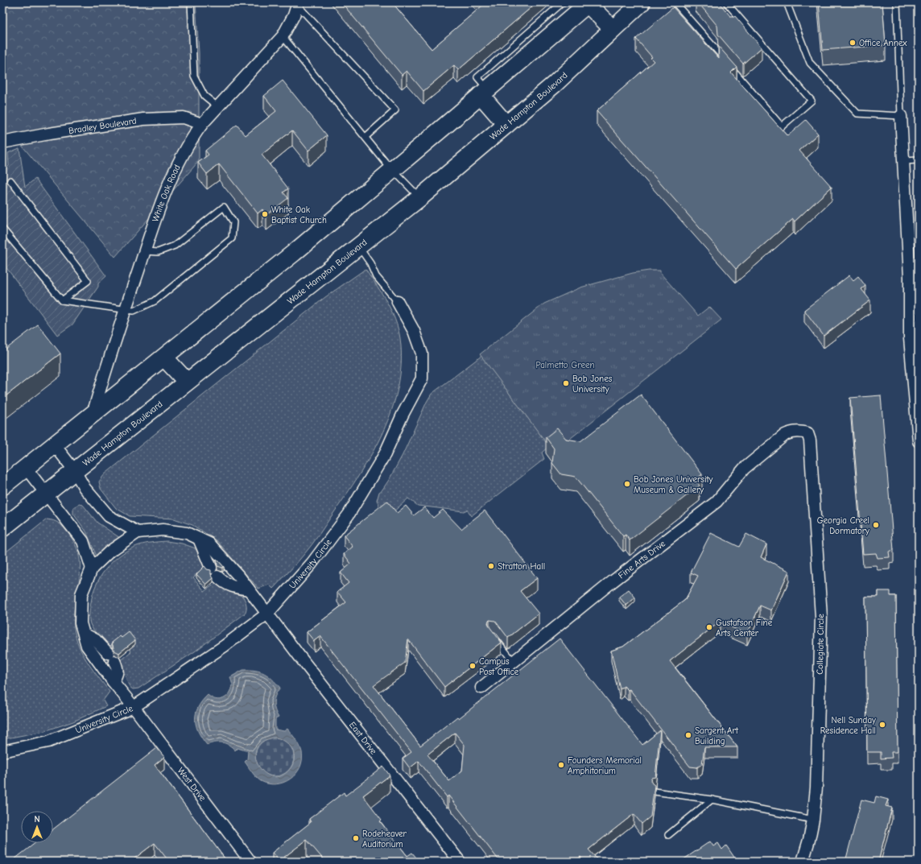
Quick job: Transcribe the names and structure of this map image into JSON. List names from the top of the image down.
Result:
{
  "streets": {
    "main road": ["Wade Hampton Boulevard"],
    "street": [
      "Bradley Boulevard",
      "White Oak Road",
      "Fine Arts Drive",
      "University Circle",
      "Collegiate Circle",
      "East Drive",
      "West Drive"
    ]
  },
  "crossings": [
    ["Wade Hampton Boulevard", "University Circle"],
    ["Bradley Boulevard", "White Oak Road"],
    ["Fine Arts Drive", "Collegiate Circle"],
    ["University Circle", "East Drive"],
    ["University Circle", "West Drive"]
  ],
  "parks": ["Palmetto Green"],
  "places": [
    "Office Annex",
    "White Oak Baptist Church",
    "Bob Jones University",
    "Bob Jones University Museum & Gallery",
    "Georgia Creel Dormatory",
    "Stratton Hall",
    "Gustafson Fine Arts Center",
    "Campus Post Office",
    "Nell Sunday Residence Hall",
    "Sargent Art Building",
    "Founders Memorial Amphitorium",
    "Rodeheaver Auditorium"
  ],
  "north": "top"
}
